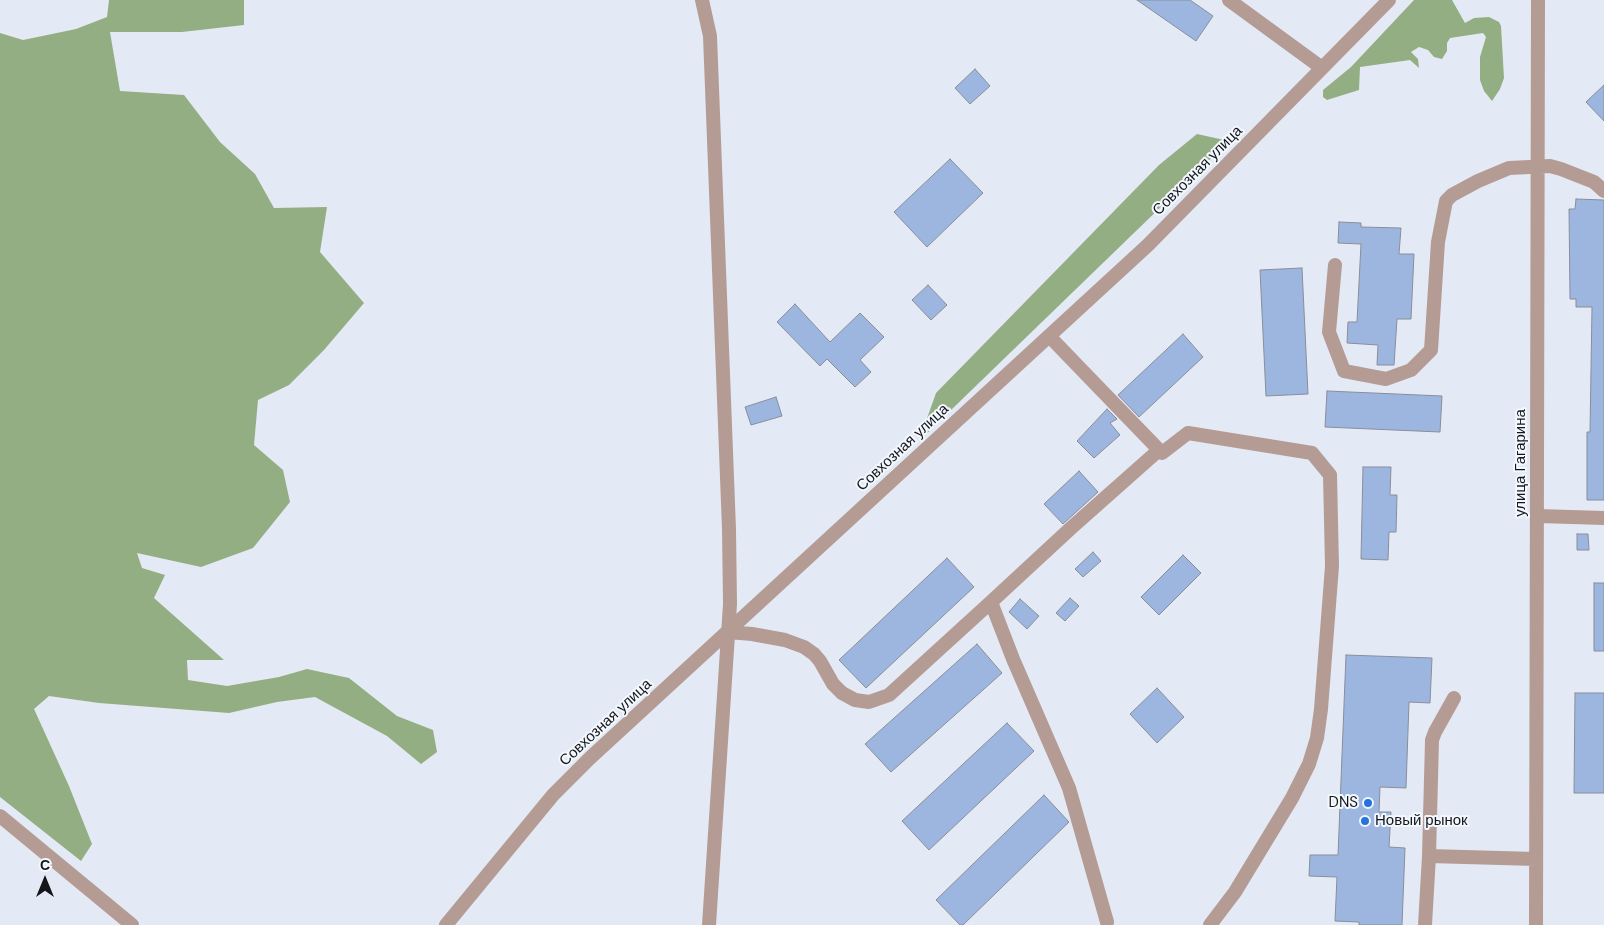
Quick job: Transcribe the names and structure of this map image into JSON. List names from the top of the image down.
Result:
{
  "streets": {
    "street": ["Совхозная улица", "улица Гагарина"]
  },
  "places": ["DNS", "Новый рынок"],
  "north": "top"
}
